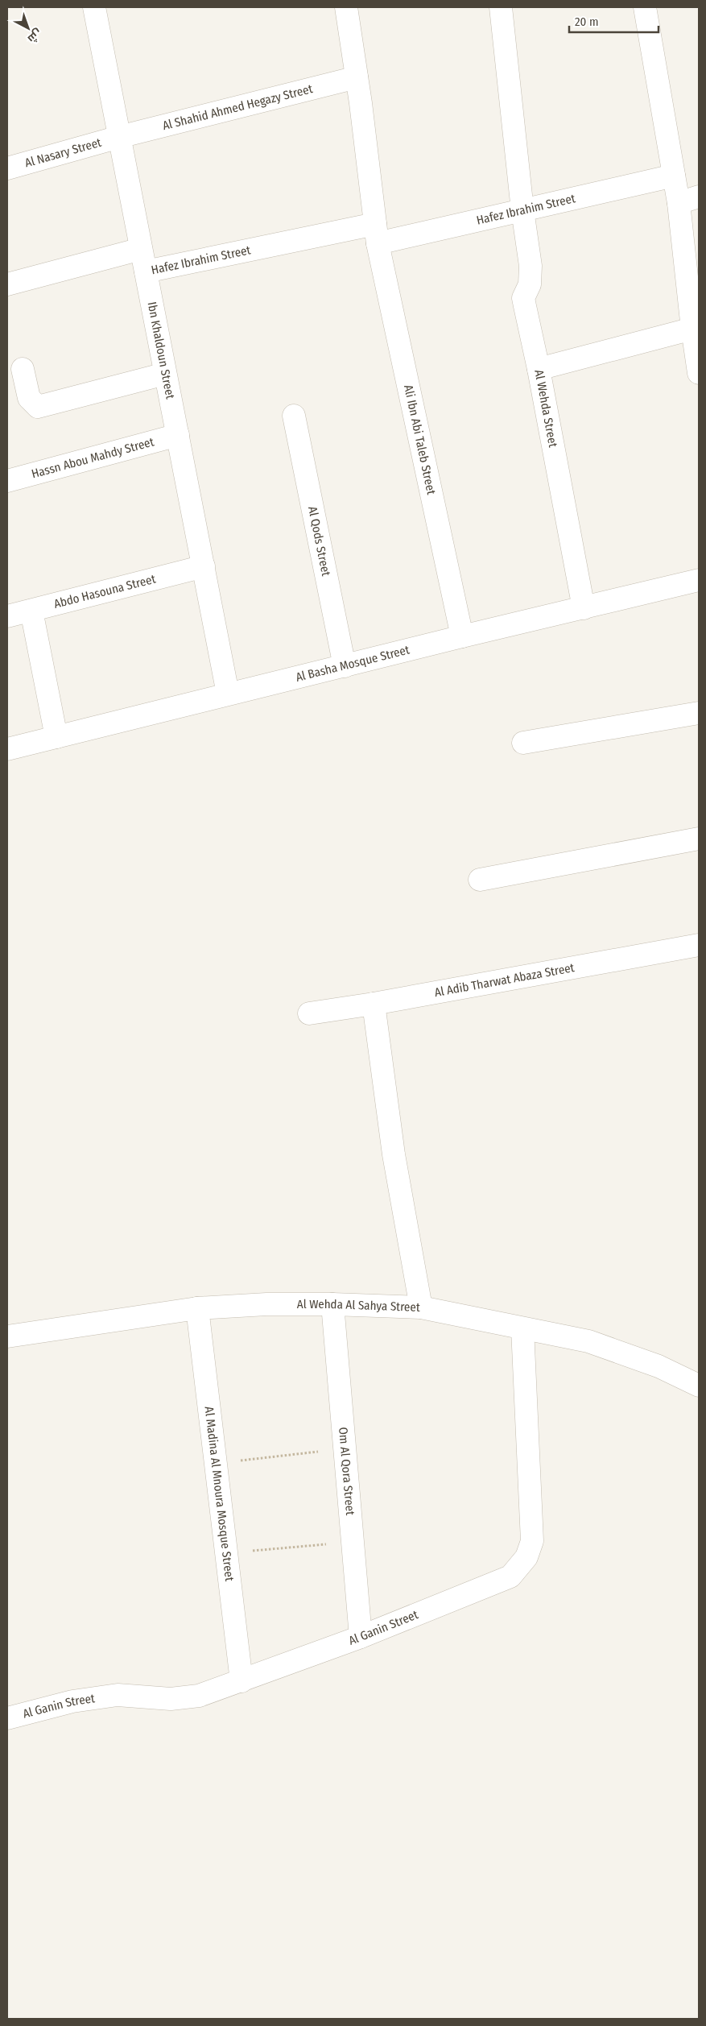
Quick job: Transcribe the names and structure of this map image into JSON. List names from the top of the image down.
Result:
{
  "streets": {
    "street": [
      "Al Shahid Ahmed Hegazy Street",
      "Al Nasary Street",
      "Hafez Ibrahim Street",
      "Ibn Khaldoun Street",
      "Al Wehda Street",
      "Ali Ibn Abi Taleb Street",
      "Hassn Abou Mahdy Street",
      "Al Qods Street",
      "Abdo Hasouna Street",
      "Al Basha Mosque Street",
      "Al Adib Tharwat Abaza Street",
      "Al Wehda Al Sahya Street",
      "Om Al Qora Street",
      "Al Madina Al Mnoura Mosque Street",
      "Al Ganin Street"
    ]
  },
  "crossings": [
    ["Al Shahid Ahmed Hegazy Street", "Al Nasary Street"],
    ["Al Shahid Ahmed Hegazy Street", "Ibn Khaldoun Street"],
    ["Al Shahid Ahmed Hegazy Street", "Ali Ibn Abi Taleb Street"],
    ["Al Nasary Street", "Ibn Khaldoun Street"],
    ["Hafez Ibrahim Street", "Ibn Khaldoun Street"],
    ["Hafez Ibrahim Street", "Al Wehda Street"],
    ["Hafez Ibrahim Street", "Ali Ibn Abi Taleb Street"],
    ["Ibn Khaldoun Street", "Hassn Abou Mahdy Street"],
    ["Ibn Khaldoun Street", "Abdo Hasouna Street"],
    ["Ibn Khaldoun Street", "Al Basha Mosque Street"],
    ["Al Wehda Street", "Al Basha Mosque Street"],
    ["Ali Ibn Abi Taleb Street", "Al Basha Mosque Street"],
    ["Al Qods Street", "Al Basha Mosque Street"],
    ["Al Wehda Al Sahya Street", "Om Al Qora Street"],
    ["Al Wehda Al Sahya Street", "Al Madina Al Mnoura Mosque Street"],
    ["Al Wehda Al Sahya Street", "Al Ganin Street"],
    ["Om Al Qora Street", "Al Ganin Street"],
    ["Al Madina Al Mnoura Mosque Street", "Al Ganin Street"]
  ],
  "scale_bar": "20 m",
  "north": "bottom right"
}
